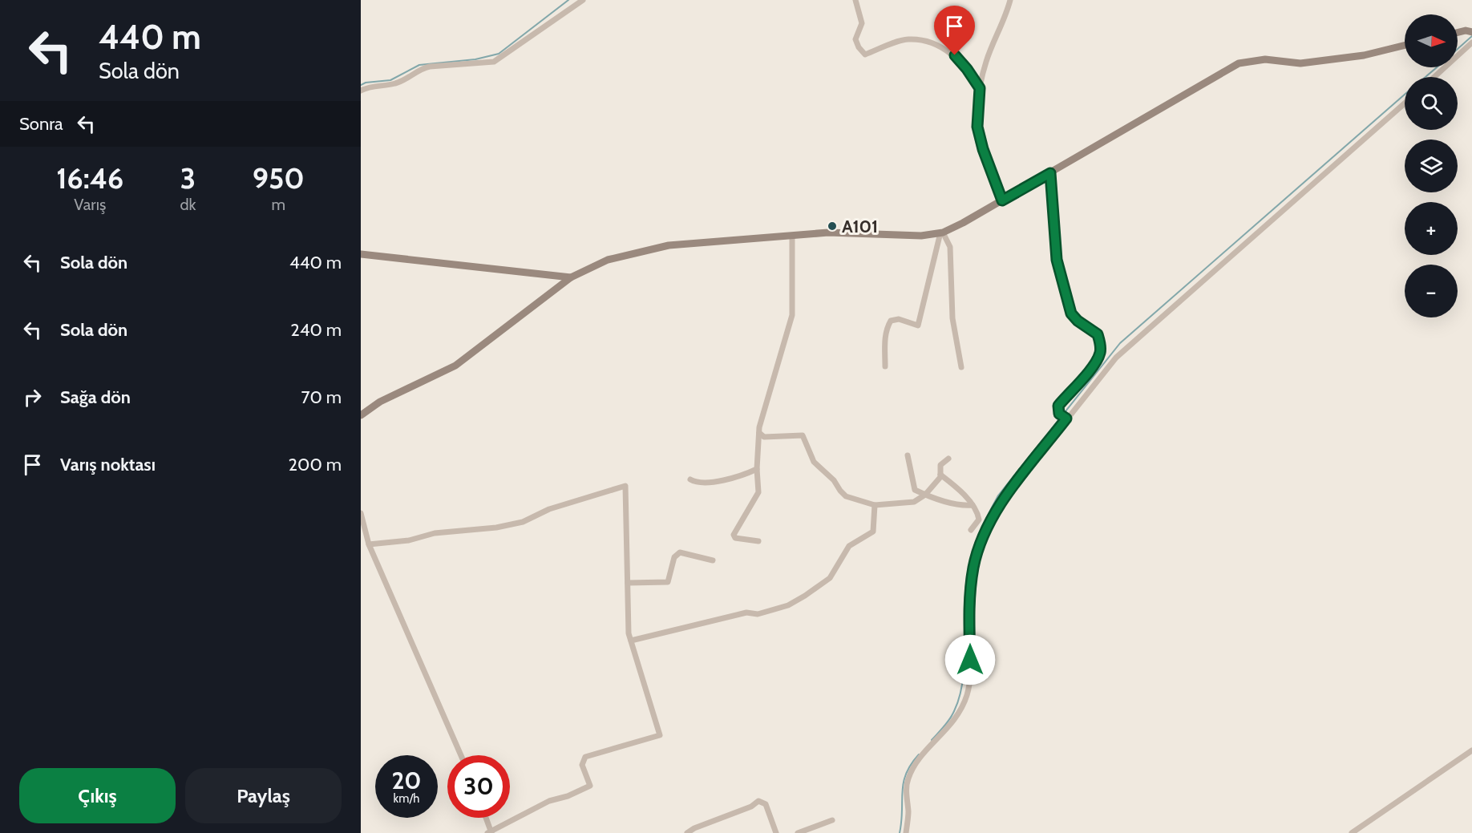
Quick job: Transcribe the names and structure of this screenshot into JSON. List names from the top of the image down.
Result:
{
  "places": ["A101"],
  "north": "right",
  "page": {
    "turn": ["440 m", "Sola dön"],
    "map_buttons": ["+", "−"],
    "then": "Sonra",
    "eta": [
      "16:46",
      "Varış",
      "3",
      "dk",
      "950",
      "m"
    ],
    "list": [
      {
        "name": "Sola dön",
        "value": "440 m"
      },
      {
        "name": "Sola dön",
        "value": "240 m"
      },
      {
        "name": "Sağa dön",
        "value": "70 m"
      },
      {
        "name": "Varış noktası",
        "value": "200 m"
      }
    ],
    "speed": "20 km/h",
    "limit": "30",
    "buttons": ["Çıkış", "Paylaş"]
  }
}
